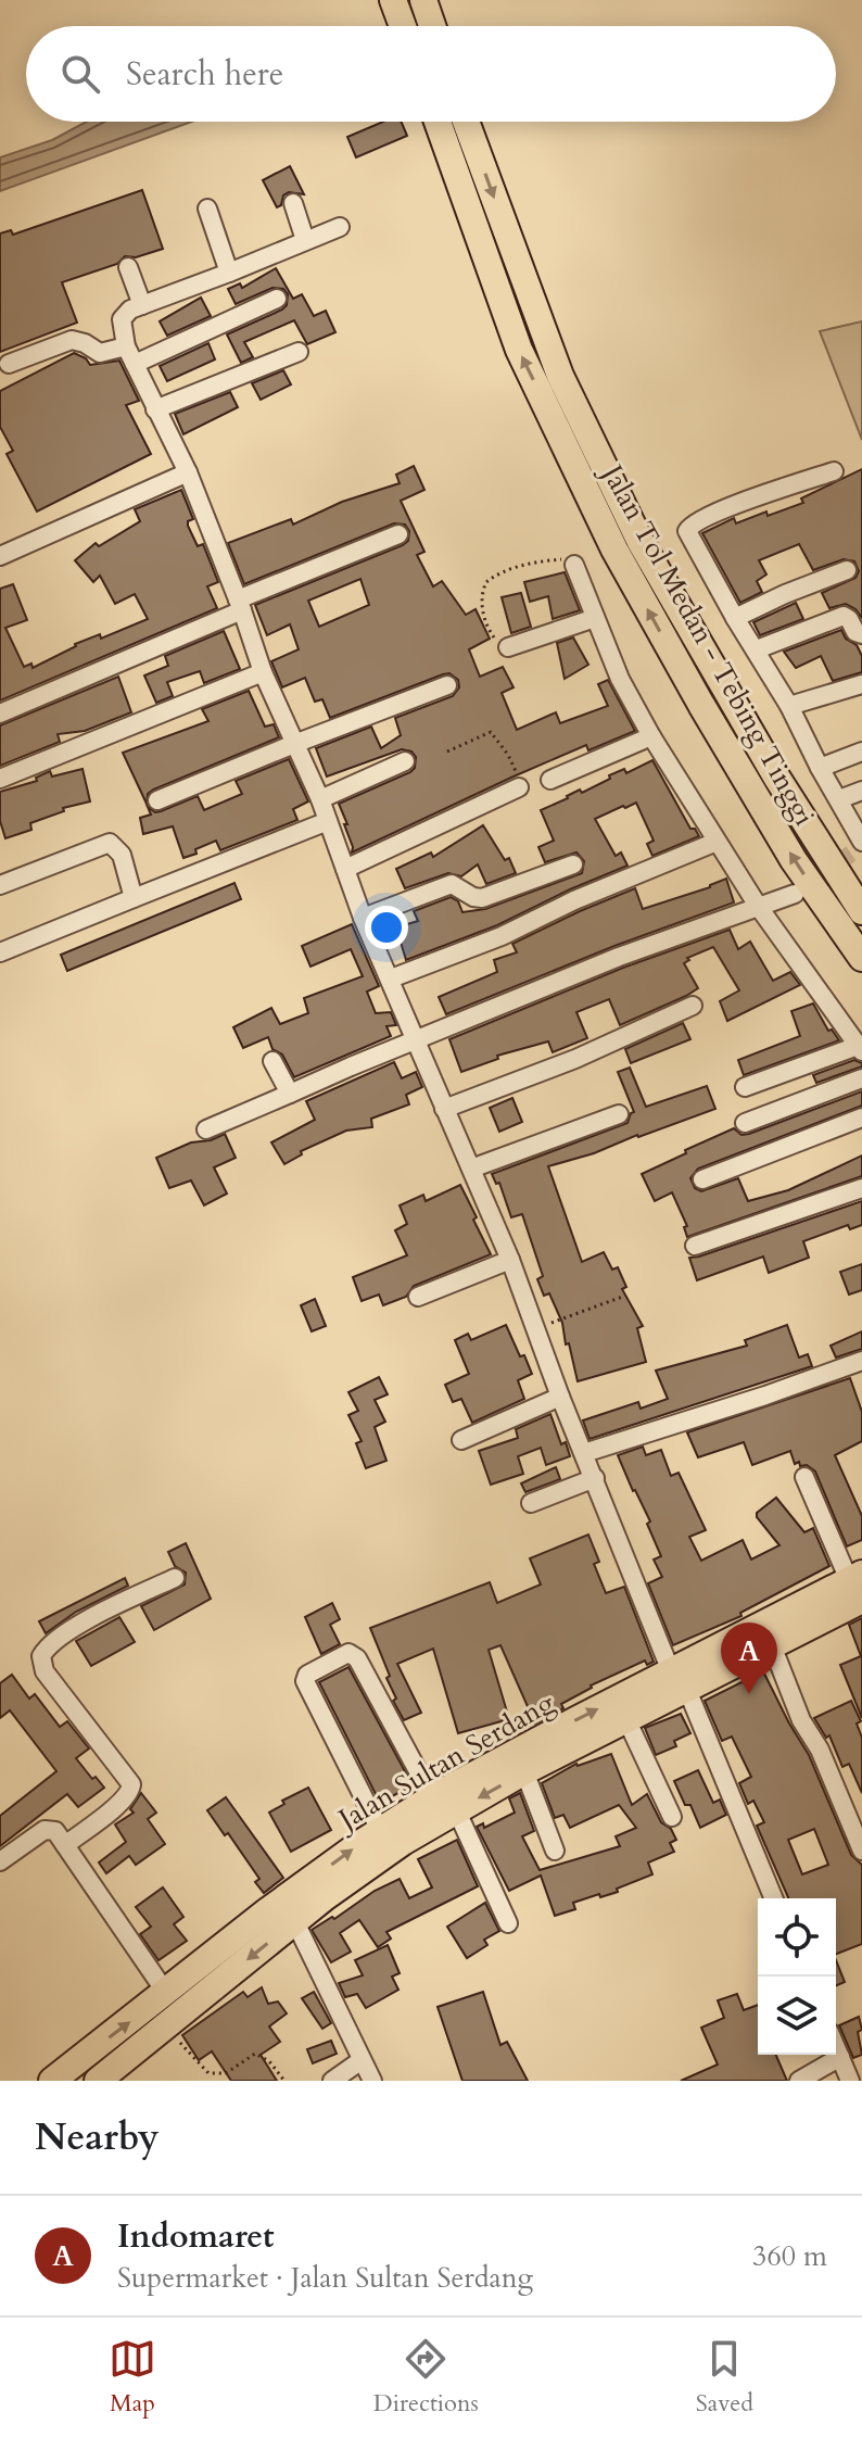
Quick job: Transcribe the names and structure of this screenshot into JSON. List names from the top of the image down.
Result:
{
  "streets": {
    "highway": ["Jalan Tol Medan - Tebing Tinggi", "Jalan Sultan Serdang"]
  },
  "page": {
    "search": "Search here",
    "pins": "A",
    "heading": "Nearby",
    "list": [
      {
        "mark": "A",
        "name": "Indomaret",
        "note": "Supermarket · Jalan Sultan Serdang",
        "value": "360 m"
      }
    ],
    "nav": ["Map", "Directions", "Saved"]
  }
}
